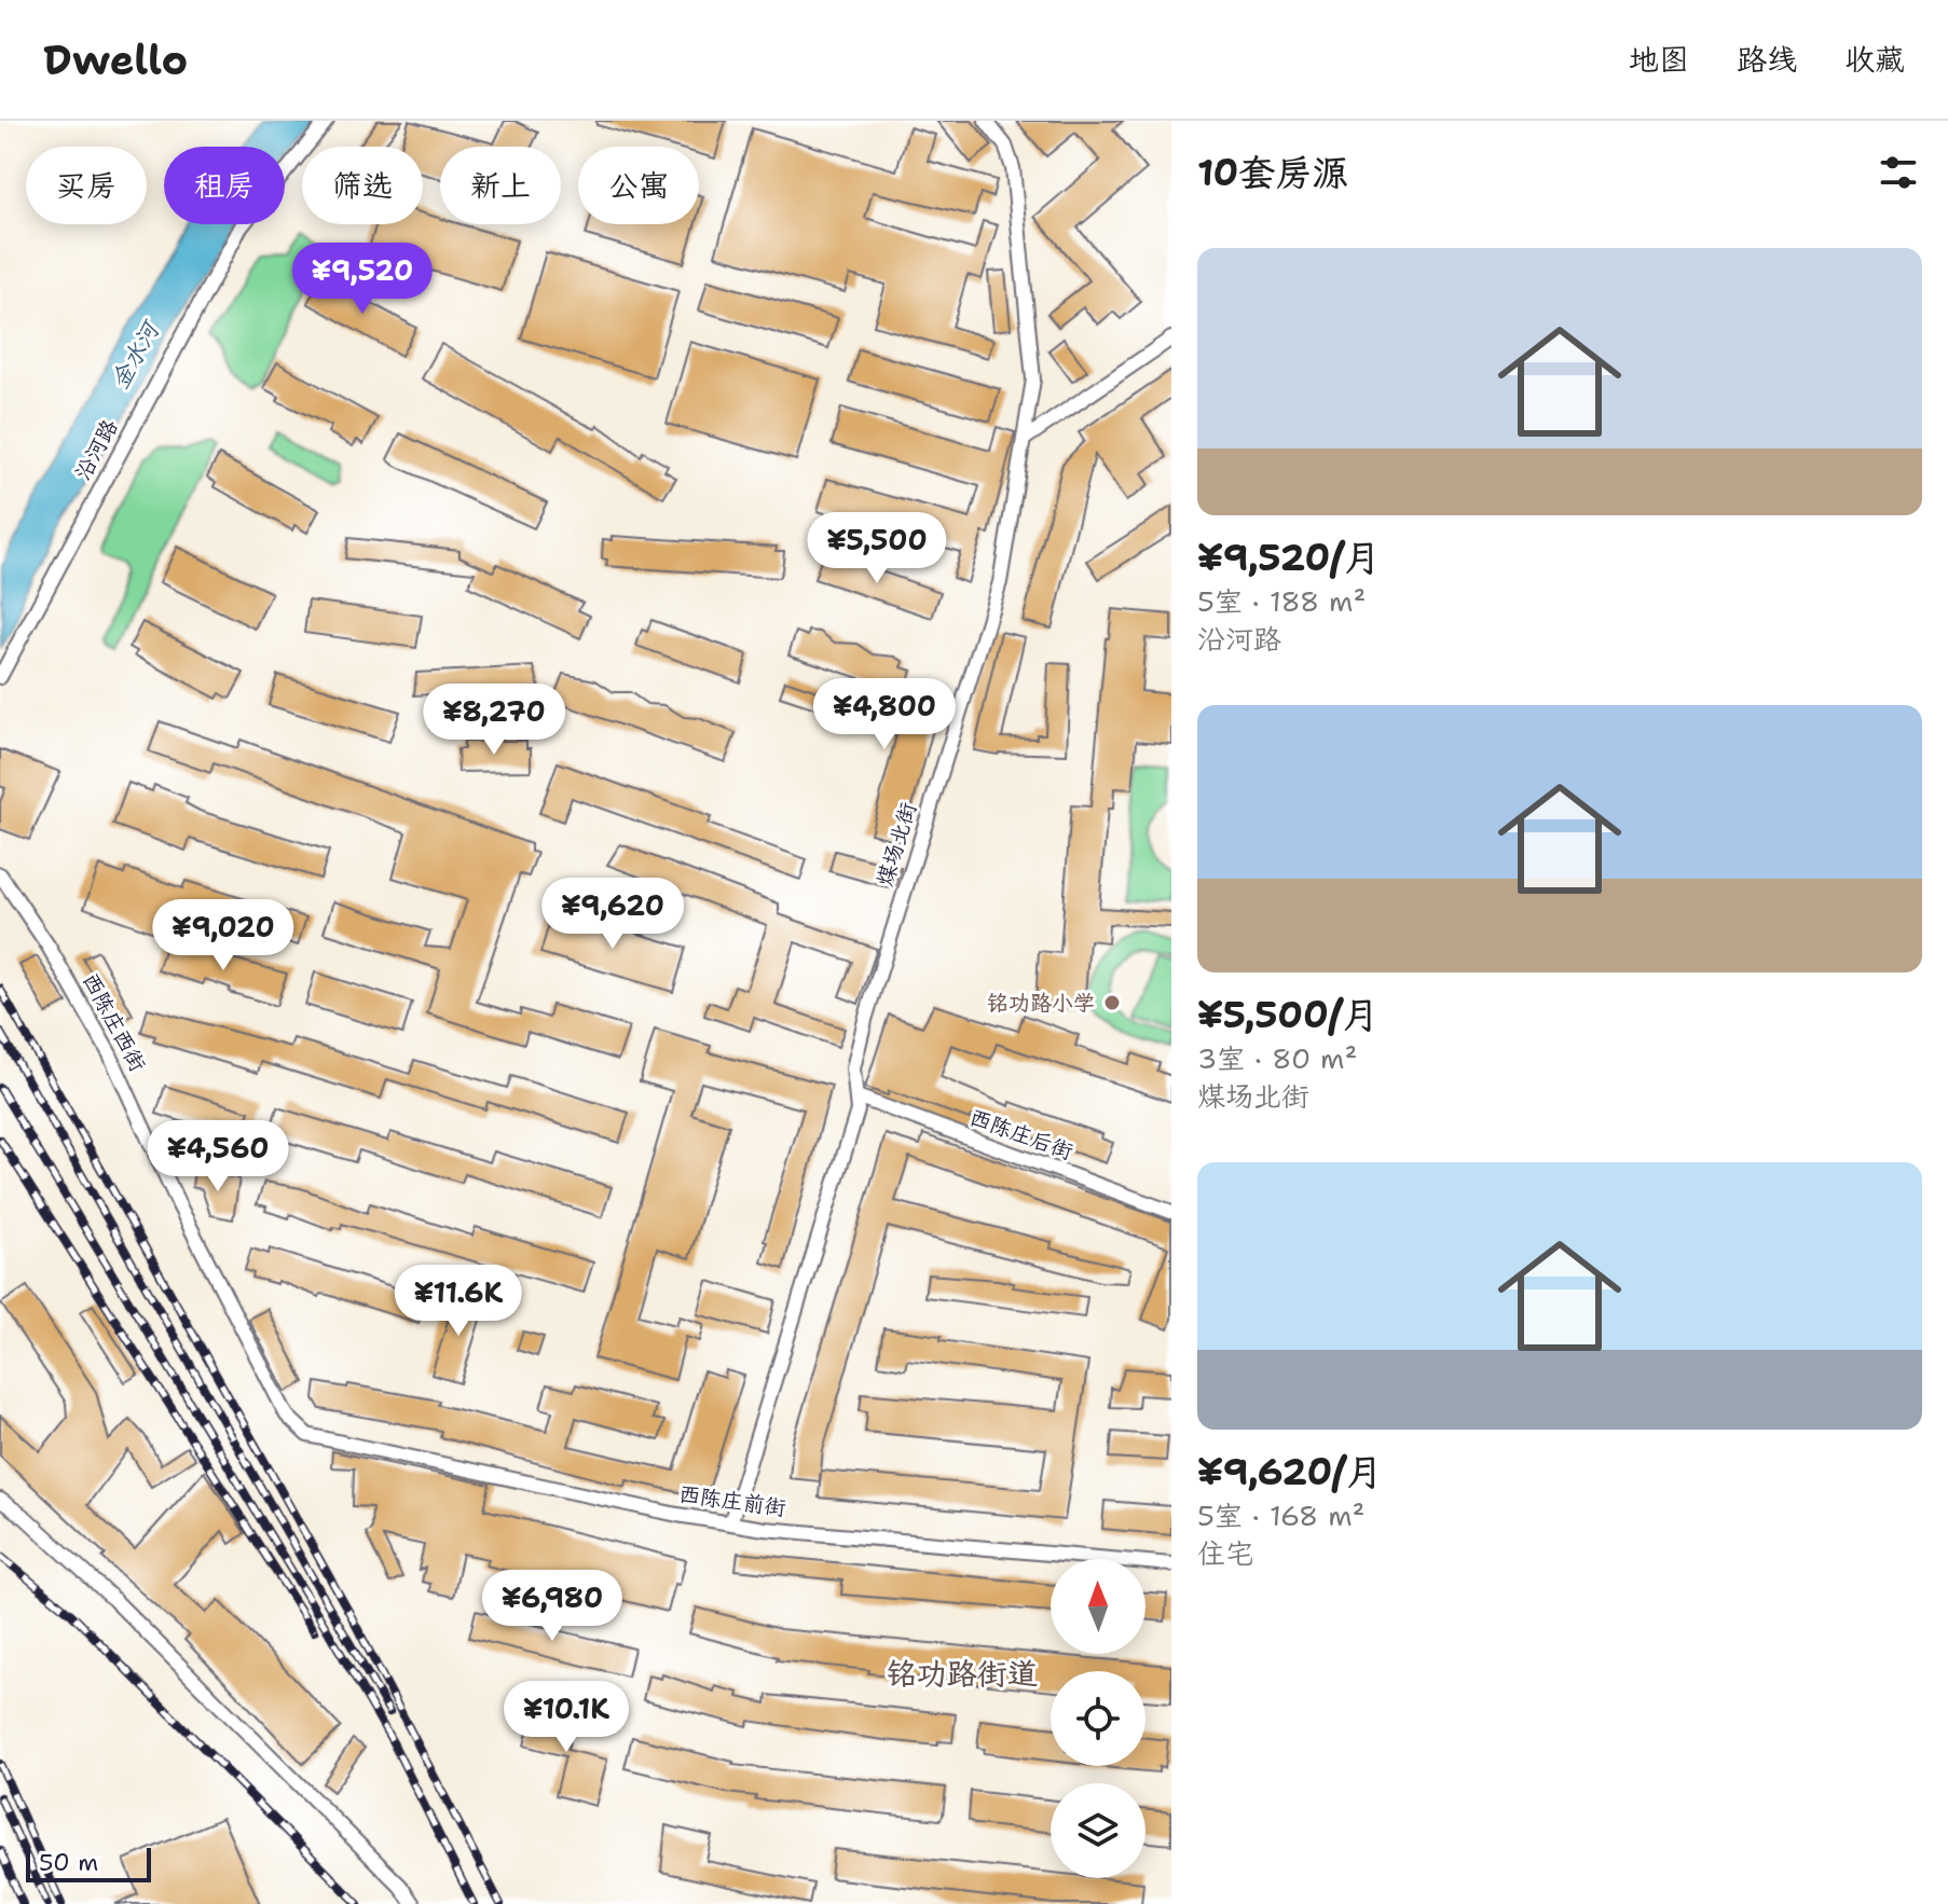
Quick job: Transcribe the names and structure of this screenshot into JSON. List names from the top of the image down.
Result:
{
  "streets": {
    "street": [
      "沿河路",
      "煤场北街",
      "西陈庄西街",
      "西陈庄后街",
      "西陈庄前街"
    ]
  },
  "crossings": [
    ["煤场北街", "西陈庄后街"],
    ["煤场北街", "西陈庄前街"],
    ["西陈庄西街", "西陈庄前街"]
  ],
  "districts": ["铭功路街道"],
  "water": ["金水河"],
  "places": ["铭功路小学"],
  "scale_bar": "50 m",
  "north": "top",
  "page": {
    "header": "Dwello",
    "nav": ["地图", "路线", "收藏"],
    "heading": "10套房源",
    "chip": [
      "买房",
      "租房",
      "筛选",
      "新上",
      "公寓"
    ],
    "list": [
      {
        "name": "¥9,520/月",
        "note": "5室 · 188 m² · 沿河路"
      },
      {
        "name": "¥5,500/月",
        "note": "3室 · 80 m² · 煤场北街"
      },
      {
        "name": "¥9,620/月",
        "note": "5室 · 168 m² · 住宅"
      }
    ],
    "price": [
      "¥9,520",
      "¥5,500",
      "¥4,800",
      "¥8,270",
      "¥9,620",
      "¥9,020",
      "¥4,560",
      "¥11.6K",
      "¥6,980",
      "¥10.1K"
    ],
    "scale": "50 m"
  }
}
